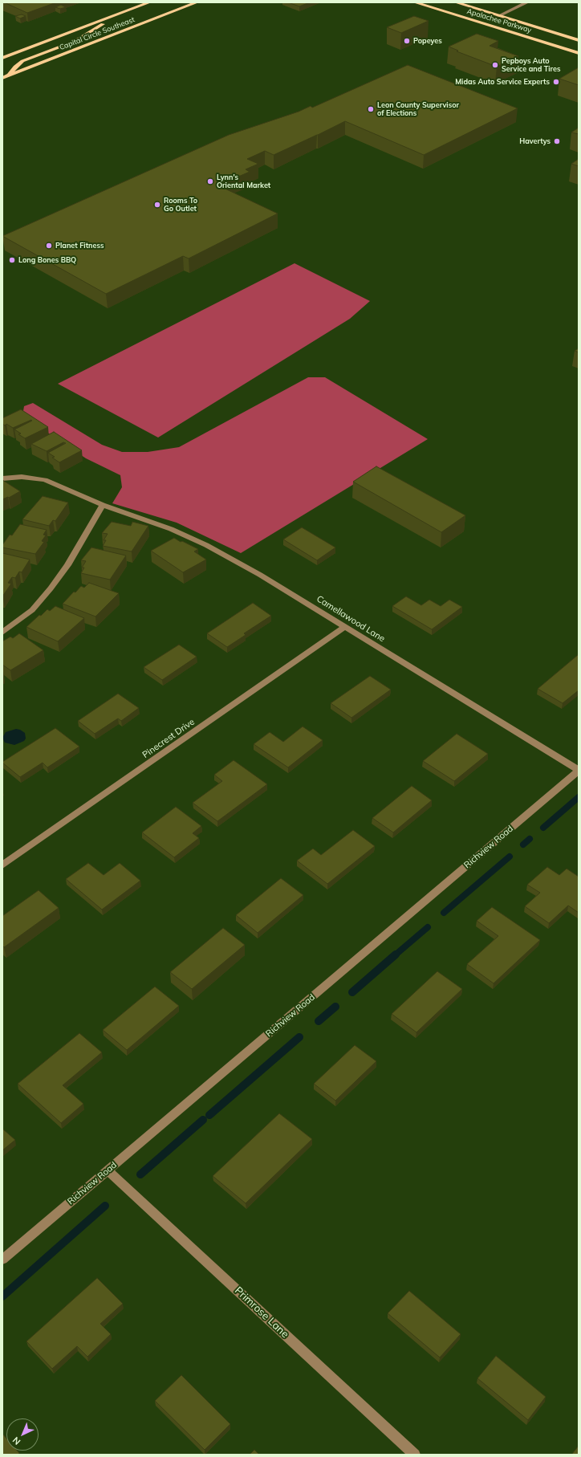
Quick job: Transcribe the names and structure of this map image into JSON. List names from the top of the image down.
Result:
{
  "streets": {
    "main road": ["Apalachee Parkway", "Capital Circle Southeast"],
    "street": [
      "Camellawood Lane",
      "Pinecrest Drive",
      "Richview Road",
      "Primrose Lane"
    ]
  },
  "crossings": [
    ["Camellawood Lane", "Pinecrest Drive"],
    ["Camellawood Lane", "Richview Road"],
    ["Richview Road", "Primrose Lane"]
  ],
  "places": [
    "Popeyes",
    "Pepboys Auto Service and Tires",
    "Midas Auto Service Experts",
    "Leon County Supervisor of Elections",
    "Havertys",
    "Lynn's Oriental Market",
    "Rooms To Go Outlet",
    "Planet Fitness",
    "Long Bones BBQ"
  ],
  "north": "bottom left"
}
